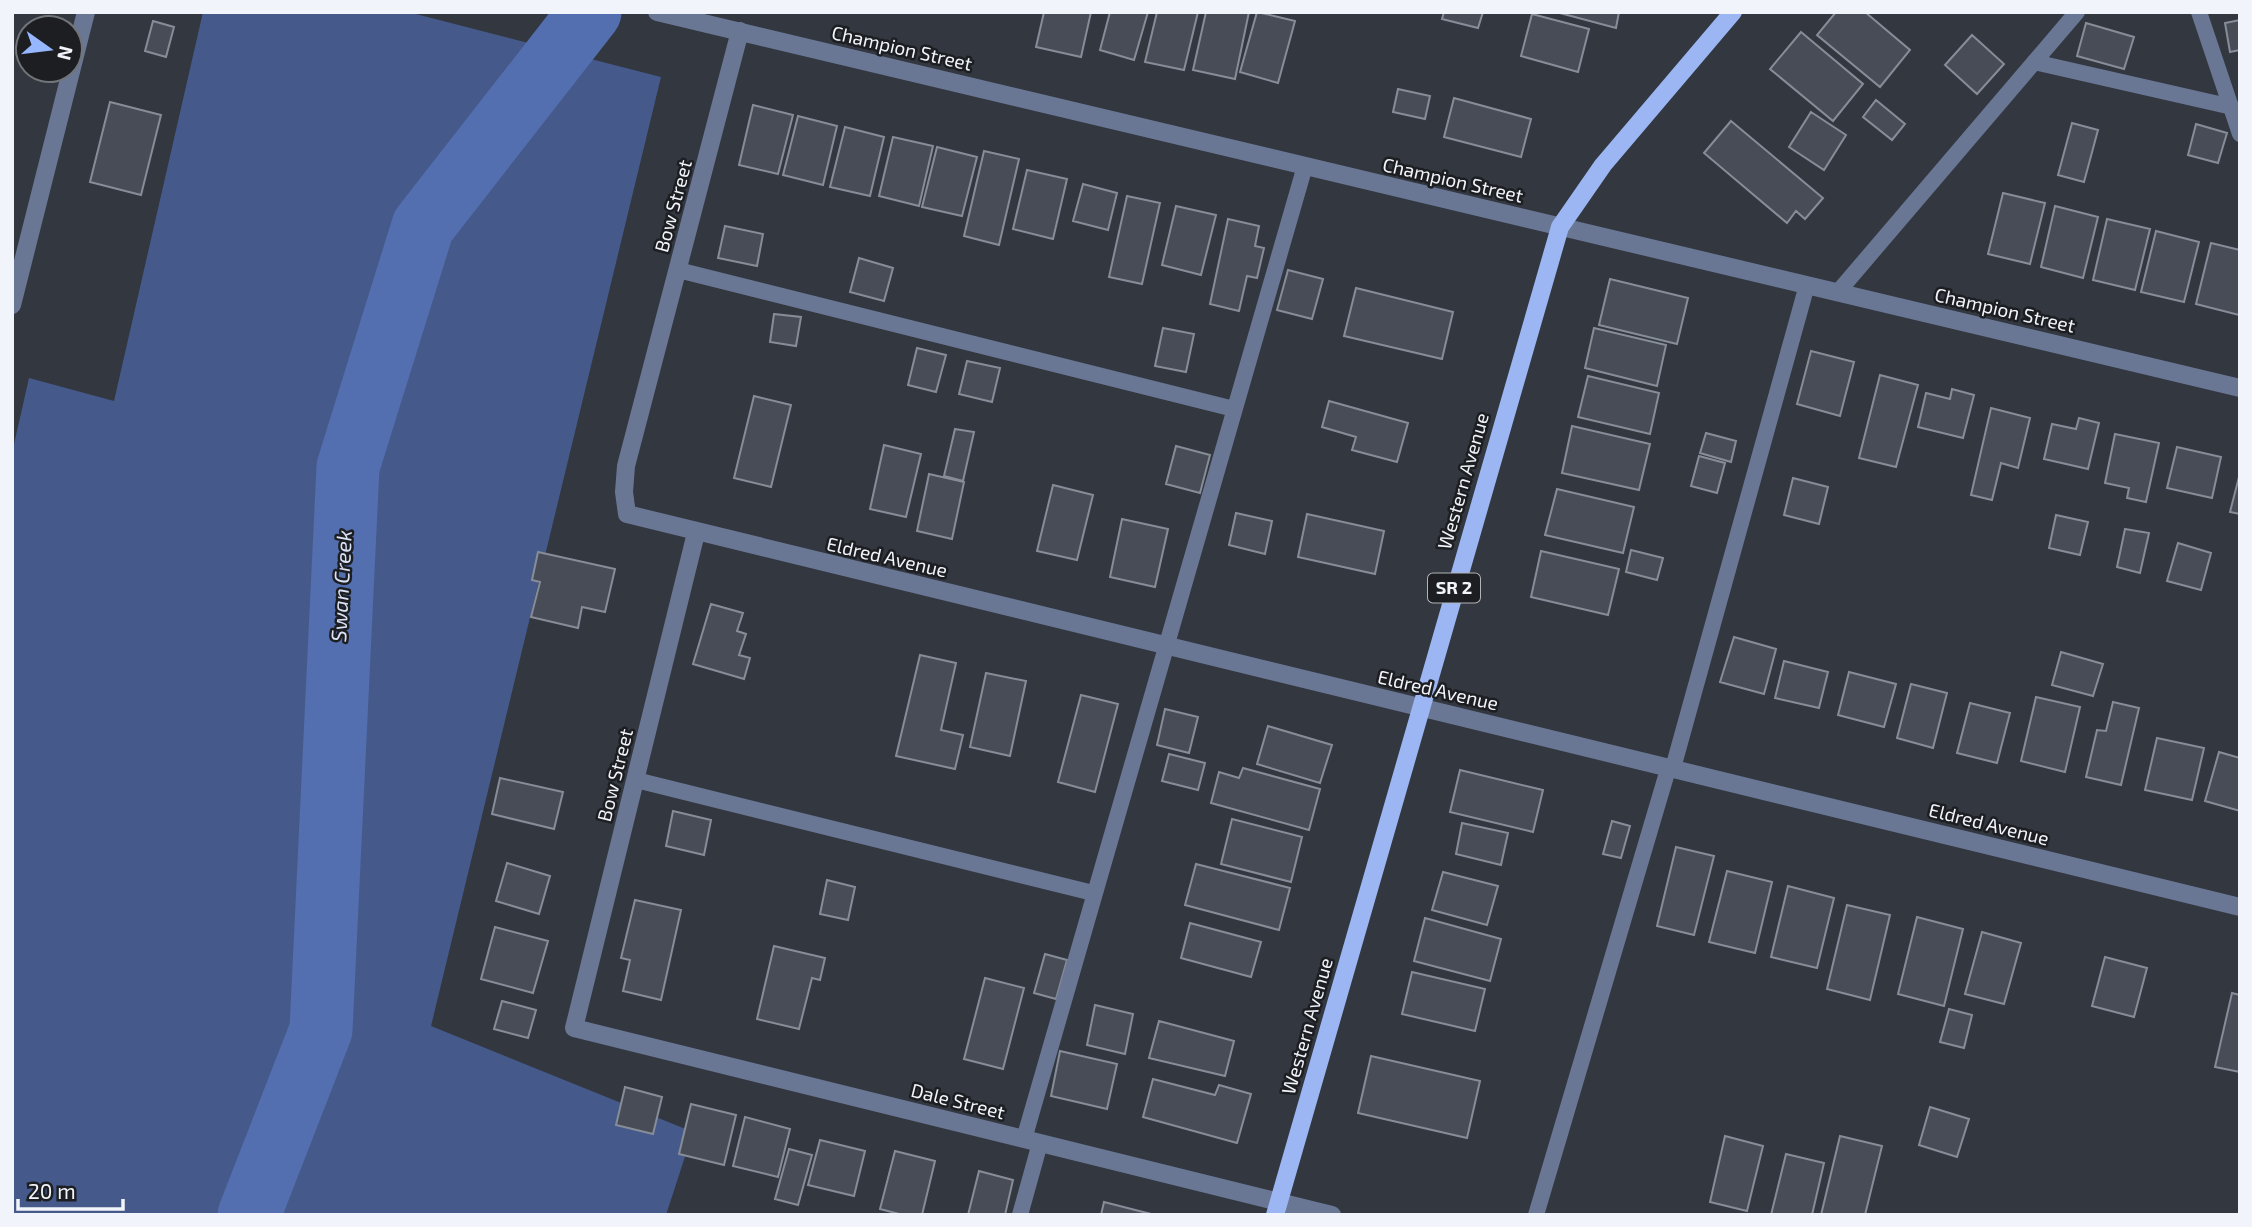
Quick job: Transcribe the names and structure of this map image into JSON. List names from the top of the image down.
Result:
{
  "streets": {
    "main road": ["Western Avenue", "SR 2"],
    "street": [
      "Champion Street",
      "Bow Street",
      "Eldred Avenue",
      "Dale Street"
    ]
  },
  "crossings": [
    ["Champion Street", "Bow Street"],
    ["Champion Street", "Western Avenue"],
    ["Bow Street", "Eldred Avenue"],
    ["Bow Street", "Dale Street"],
    ["Western Avenue", "Eldred Avenue"],
    ["Western Avenue", "Dale Street"]
  ],
  "water": ["Swan Creek"],
  "scale_bar": "20 m",
  "north": "right"
}
